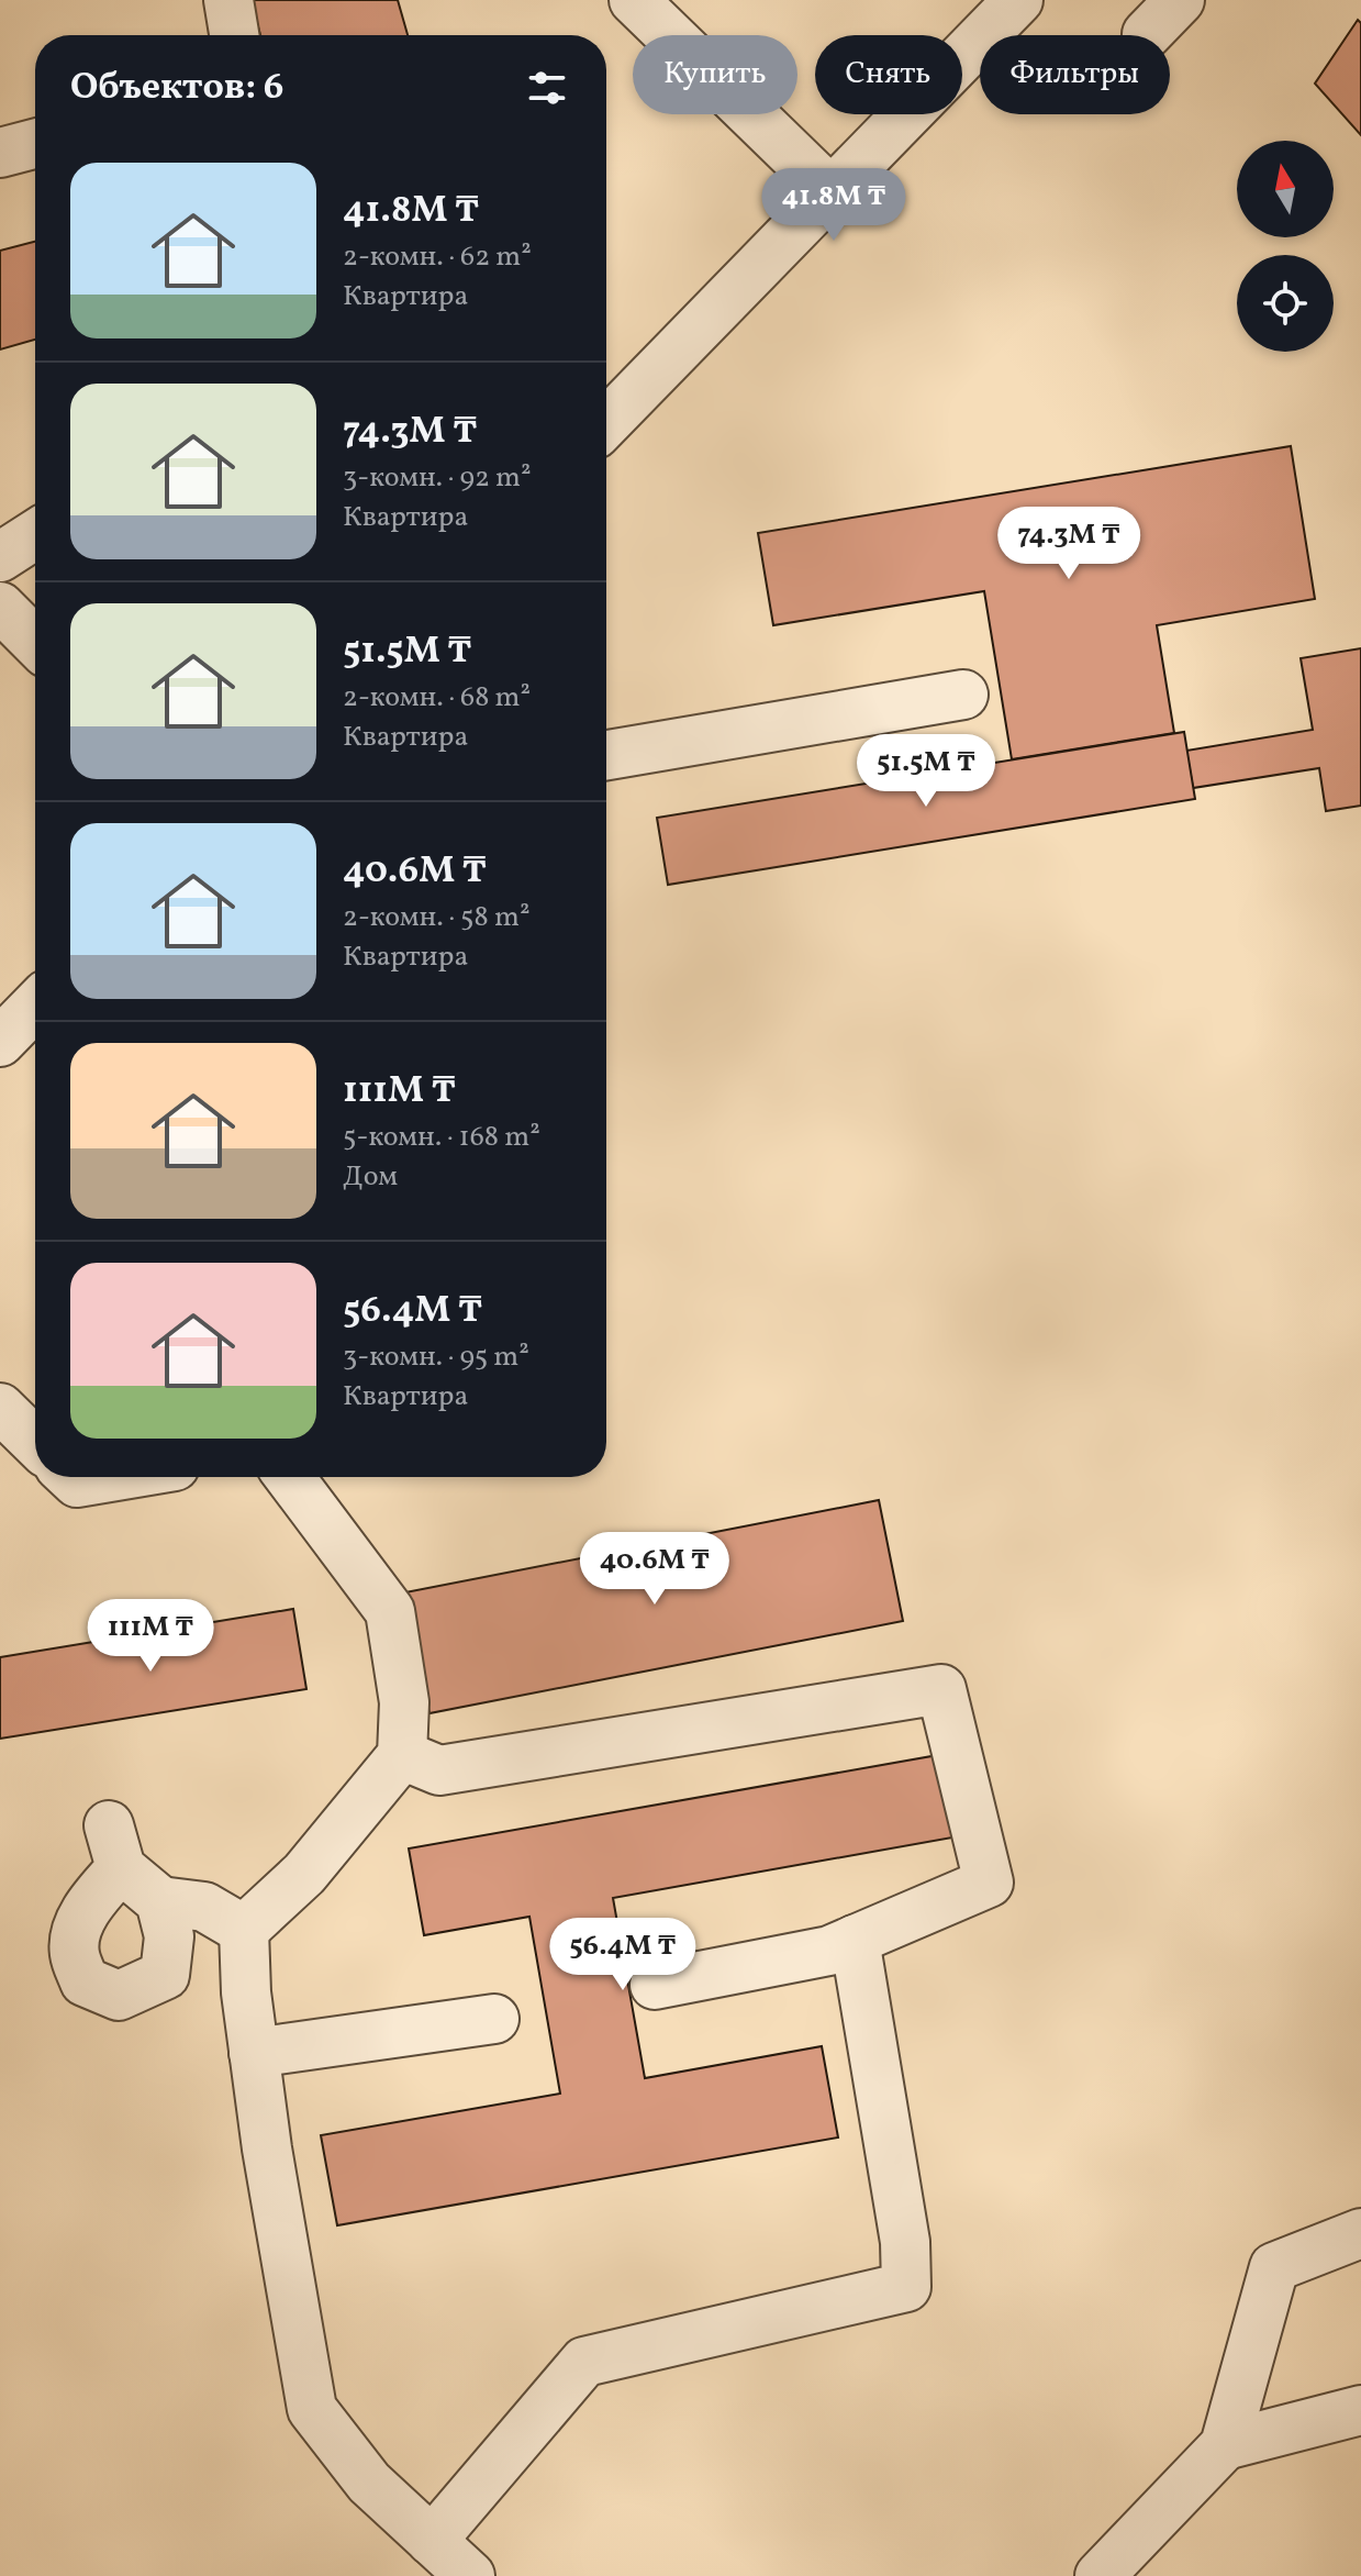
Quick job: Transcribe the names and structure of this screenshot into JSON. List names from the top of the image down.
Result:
{
  "north": "top",
  "page": {
    "chip": ["Купить", "Снять", "Фильтры"],
    "heading": "Объектов: 6",
    "list": [
      {
        "name": "41.8M ₸",
        "note": "2-комн. · 62 m² · Квартира"
      },
      {
        "name": "74.3M ₸",
        "note": "3-комн. · 92 m² · Квартира"
      },
      {
        "name": "51.5M ₸",
        "note": "2-комн. · 68 m² · Квартира"
      },
      {
        "name": "40.6M ₸",
        "note": "2-комн. · 58 m² · Квартира"
      },
      {
        "name": "111M ₸",
        "note": "5-комн. · 168 m² · Дом"
      },
      {
        "name": "56.4M ₸",
        "note": "3-комн. · 95 m² · Квартира"
      }
    ],
    "price": [
      "41.8M ₸",
      "74.3M ₸",
      "51.5M ₸",
      "40.6M ₸",
      "111M ₸",
      "56.4M ₸"
    ]
  }
}
